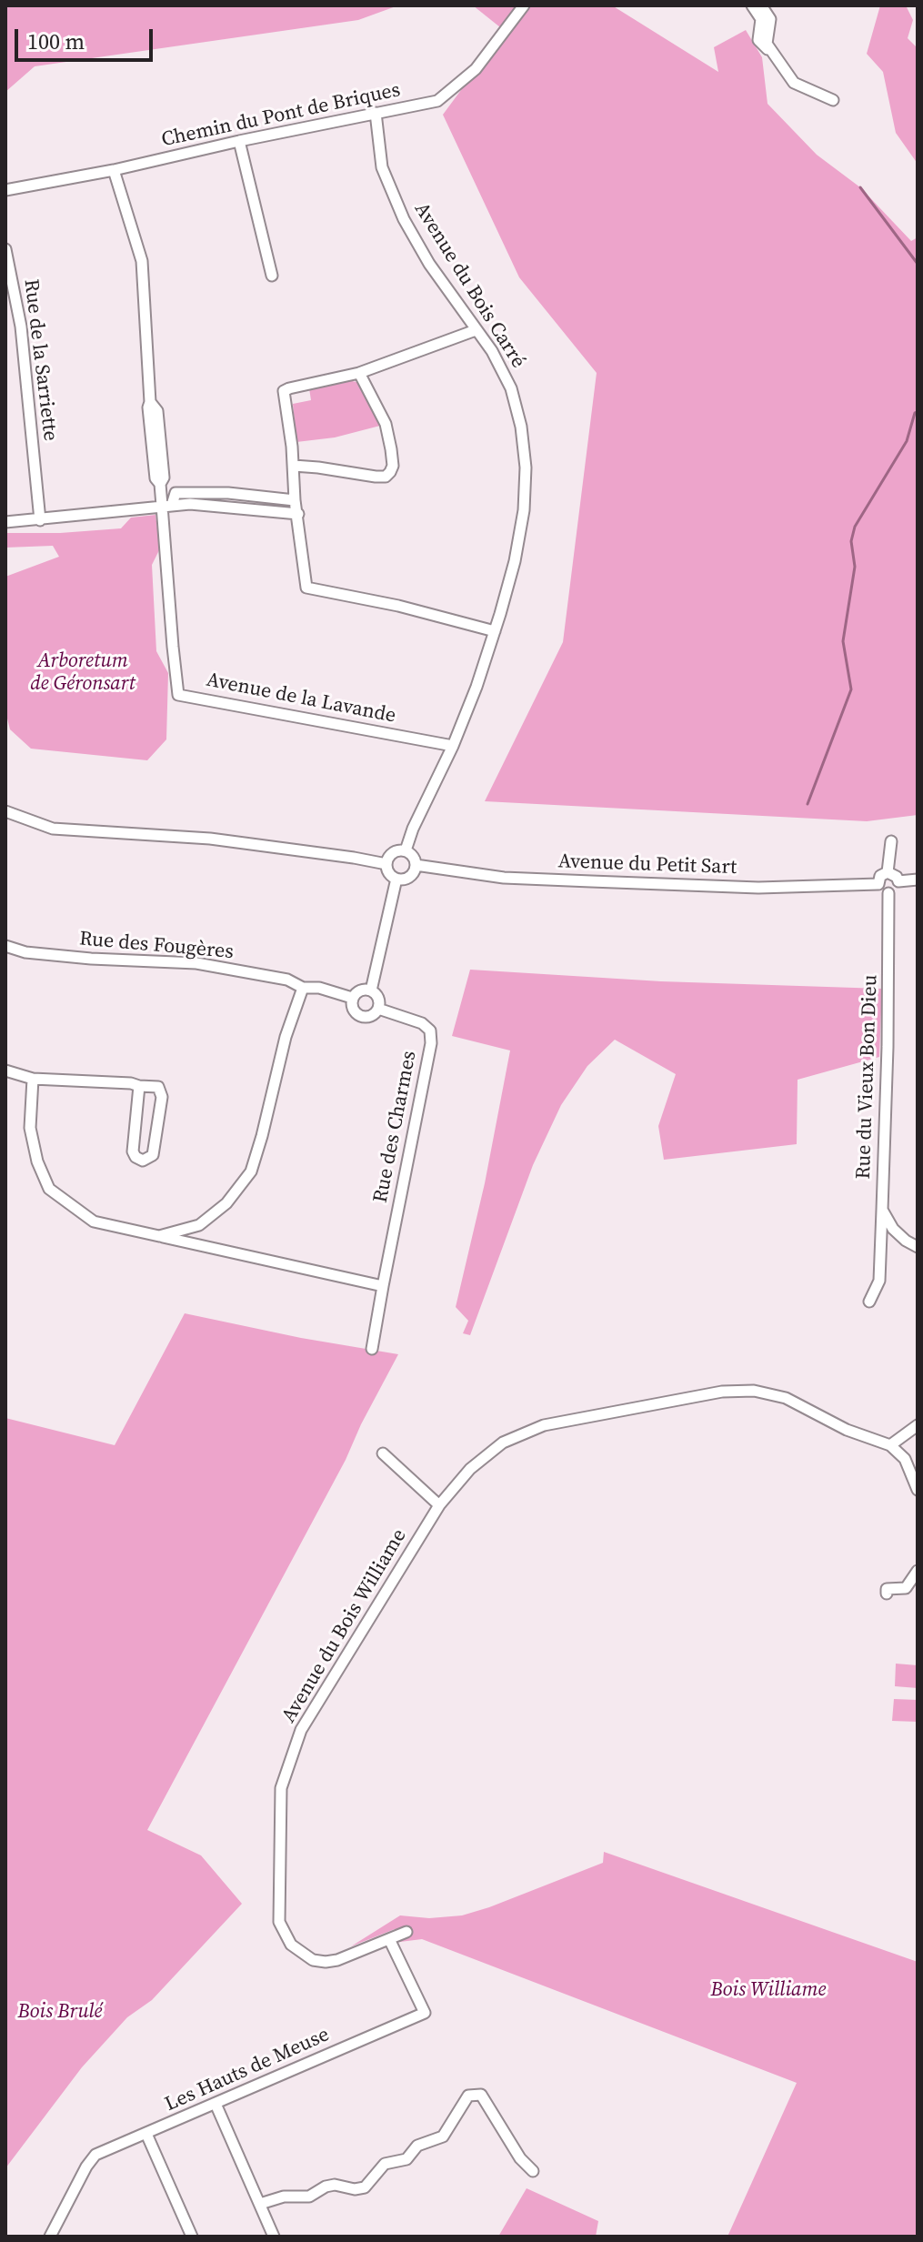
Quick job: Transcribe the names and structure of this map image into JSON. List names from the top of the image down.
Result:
{
  "streets": {
    "street": [
      "Chemin du Pont de Briques",
      "Avenue du Bois Carré",
      "Rue de la Sarriette",
      "Avenue de la Lavande",
      "Avenue du Petit Sart",
      "Rue des Fougères",
      "Rue du Vieux Bon Dieu",
      "Rue des Charmes",
      "Avenue du Bois Williame",
      "Les Hauts de Meuse"
    ]
  },
  "crossings": [
    ["Chemin du Pont de Briques", "Avenue du Bois Carré"],
    ["Chemin du Pont de Briques", "Avenue de la Lavande"],
    ["Avenue du Bois Carré", "Avenue de la Lavande"],
    ["Avenue du Bois Carré", "Avenue du Petit Sart"],
    ["Avenue du Petit Sart", "Rue du Vieux Bon Dieu"],
    ["Rue des Fougères", "Rue des Charmes"],
    ["Avenue du Bois Williame", "Les Hauts de Meuse"]
  ],
  "parks": ["Arboretum de Géronsart", "Bois Williame", "Bois Brulé"],
  "scale_bar": "100 m"
}
